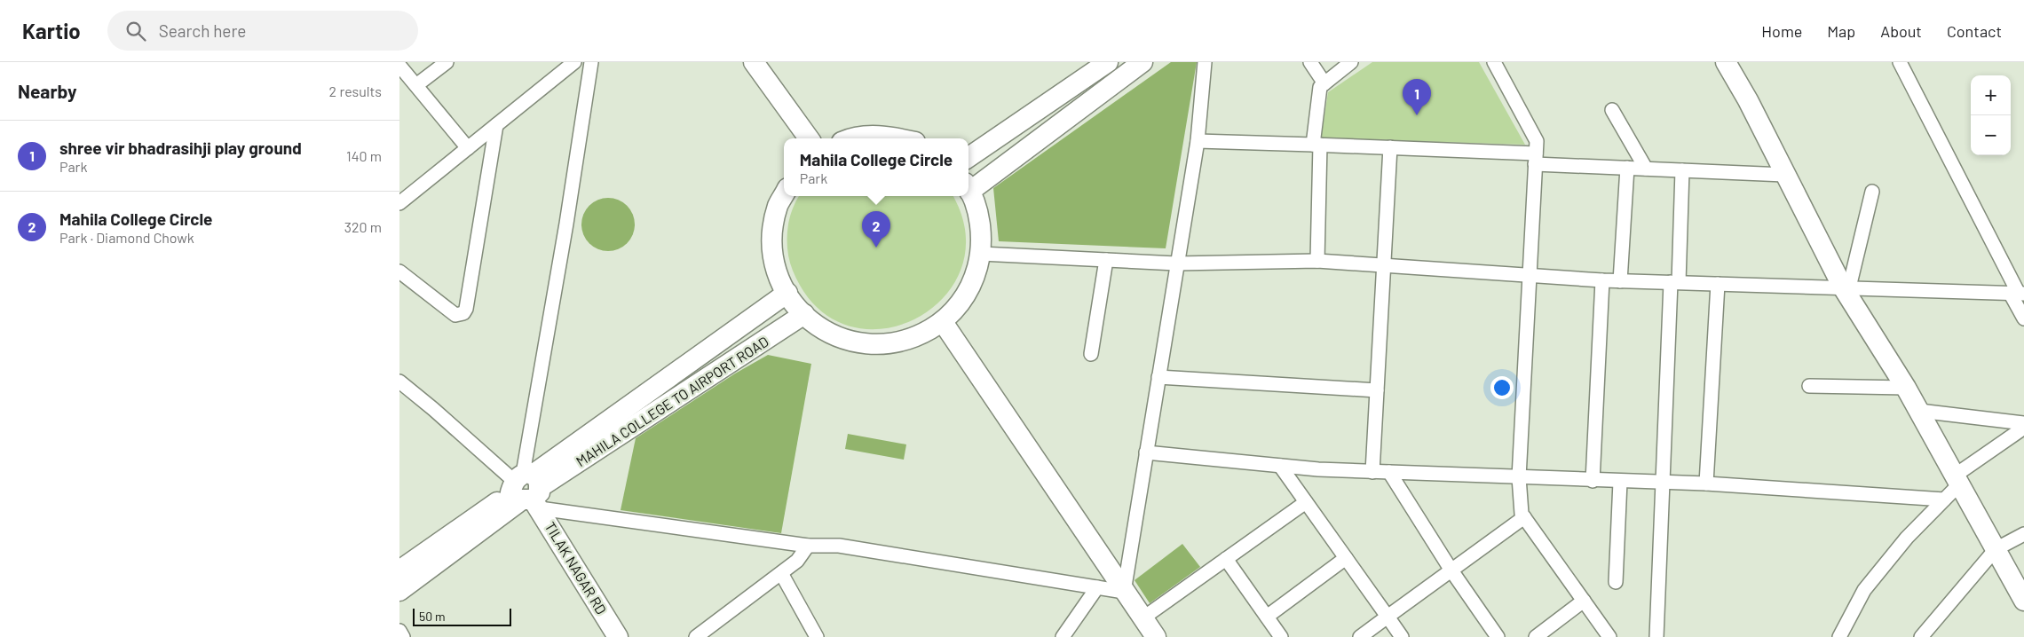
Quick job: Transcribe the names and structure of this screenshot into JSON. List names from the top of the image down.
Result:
{
  "streets": {
    "main road": ["MAHILA COLLEGE TO AIRPORT ROAD", "TILAK NAGAR RD"]
  },
  "crossings": [
    ["MAHILA COLLEGE TO AIRPORT ROAD", "TILAK NAGAR RD"]
  ],
  "scale_bar": "50 m",
  "page": {
    "header": "Kartio",
    "search": "Search here",
    "nav": [
      "Home",
      "Map",
      "About",
      "Contact"
    ],
    "heading": ["Nearby", "2 results"],
    "map_buttons": ["+", "−"],
    "pins": ["1", "2"],
    "list": [
      {
        "mark": "1",
        "name": "shree vir bhadrasihji play ground",
        "note": "Park",
        "value": "140 m"
      },
      {
        "mark": "2",
        "name": "Mahila College Circle",
        "note": "Park · Diamond Chowk",
        "value": "320 m"
      }
    ],
    "popup": ["Mahila College Circle", "Park"],
    "scale": "50 m"
  }
}
